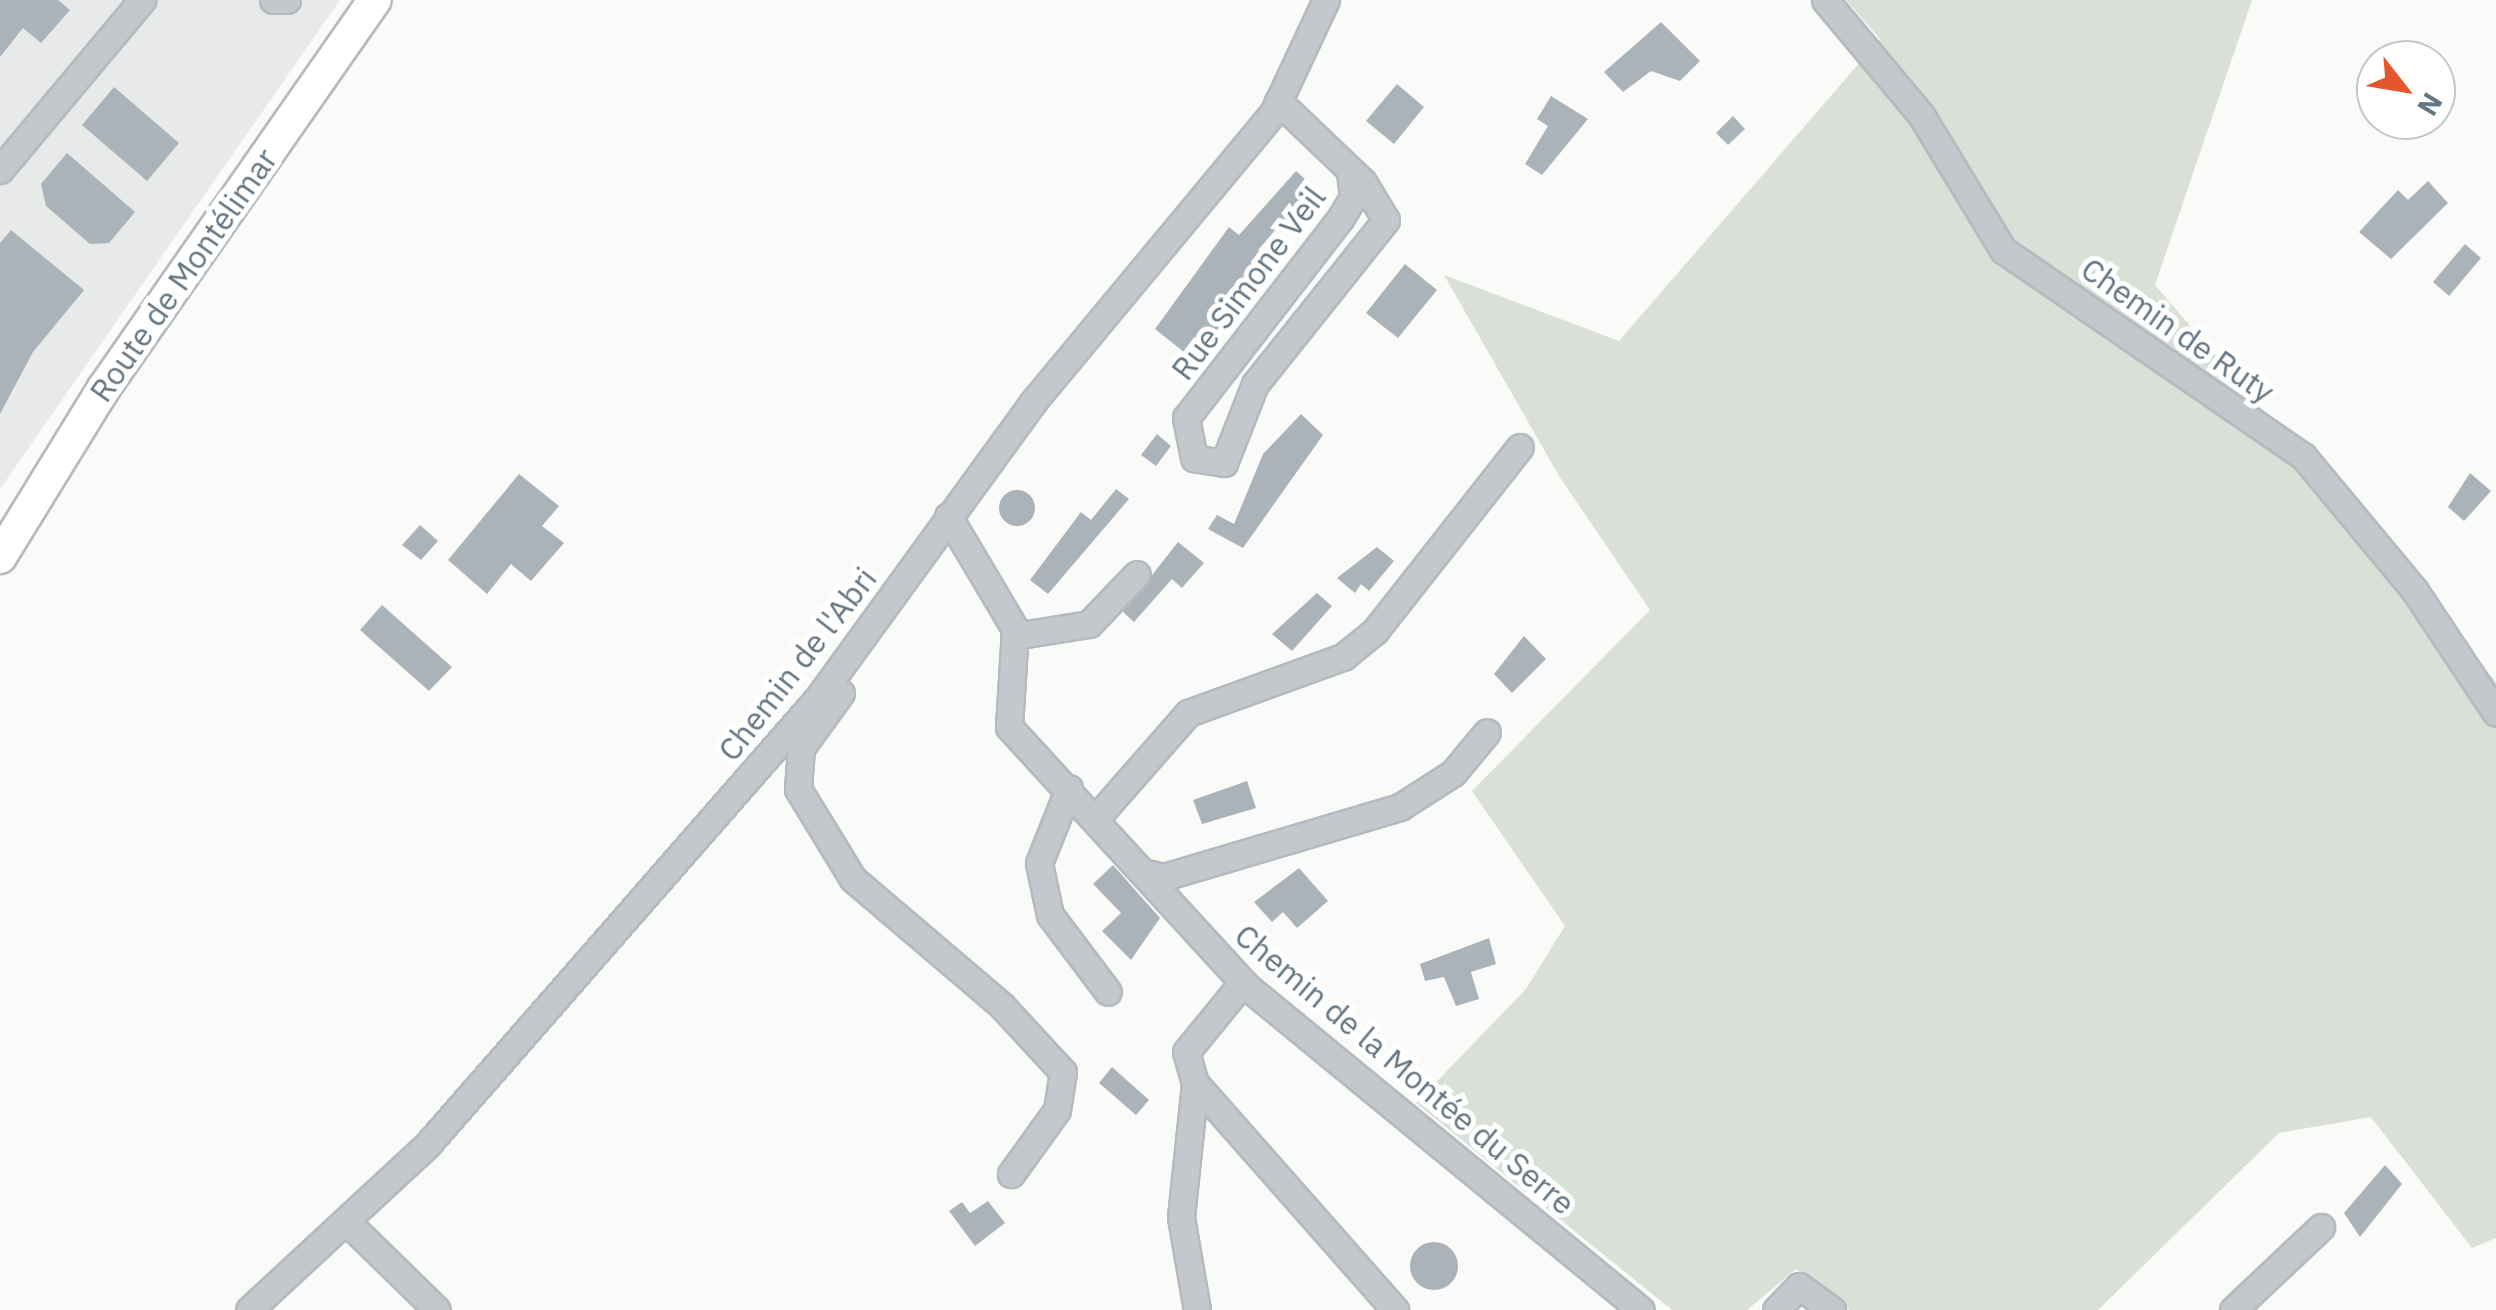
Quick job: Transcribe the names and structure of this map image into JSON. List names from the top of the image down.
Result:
{
  "streets": {
    "main road": ["Route de Montélimar"],
    "street": [
      "Rue Simone Veil",
      "Chemin de Ruty",
      "Chemin de l'Abri",
      "Chemin de la Montée du Serre"
    ]
  },
  "crossings": [
    ["Rue Simone Veil", "Chemin de l'Abri"]
  ],
  "north": "bottom right"
}
